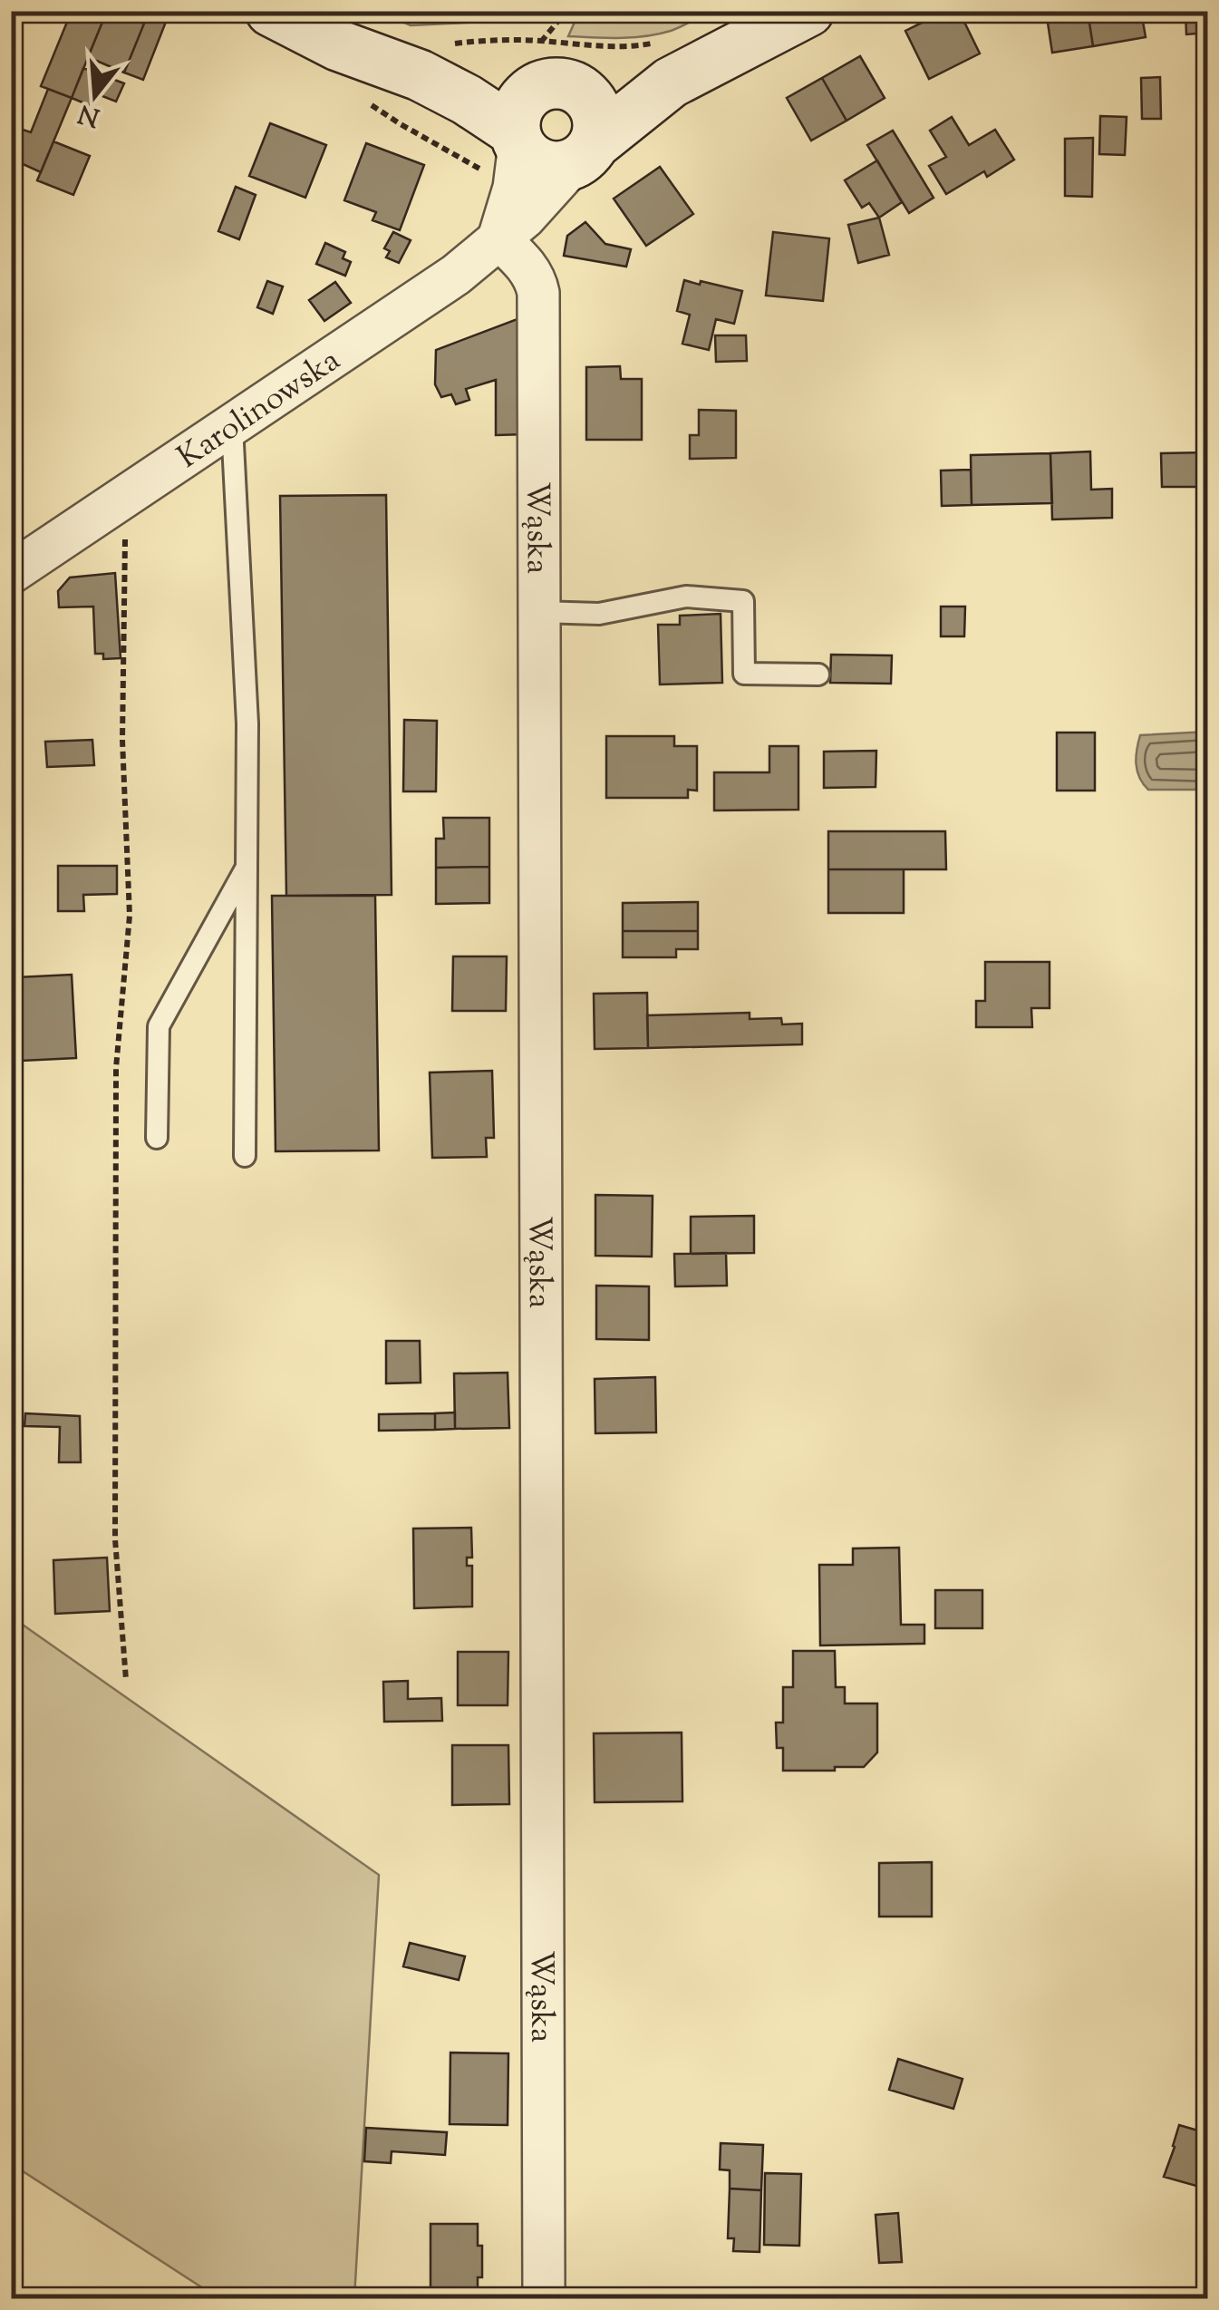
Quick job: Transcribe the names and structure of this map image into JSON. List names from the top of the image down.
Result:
{
  "streets": {
    "street": ["Karolinowska", "Wąska"]
  },
  "crossings": [
    ["Karolinowska", "Wąska"]
  ],
  "north": "bottom"
}
